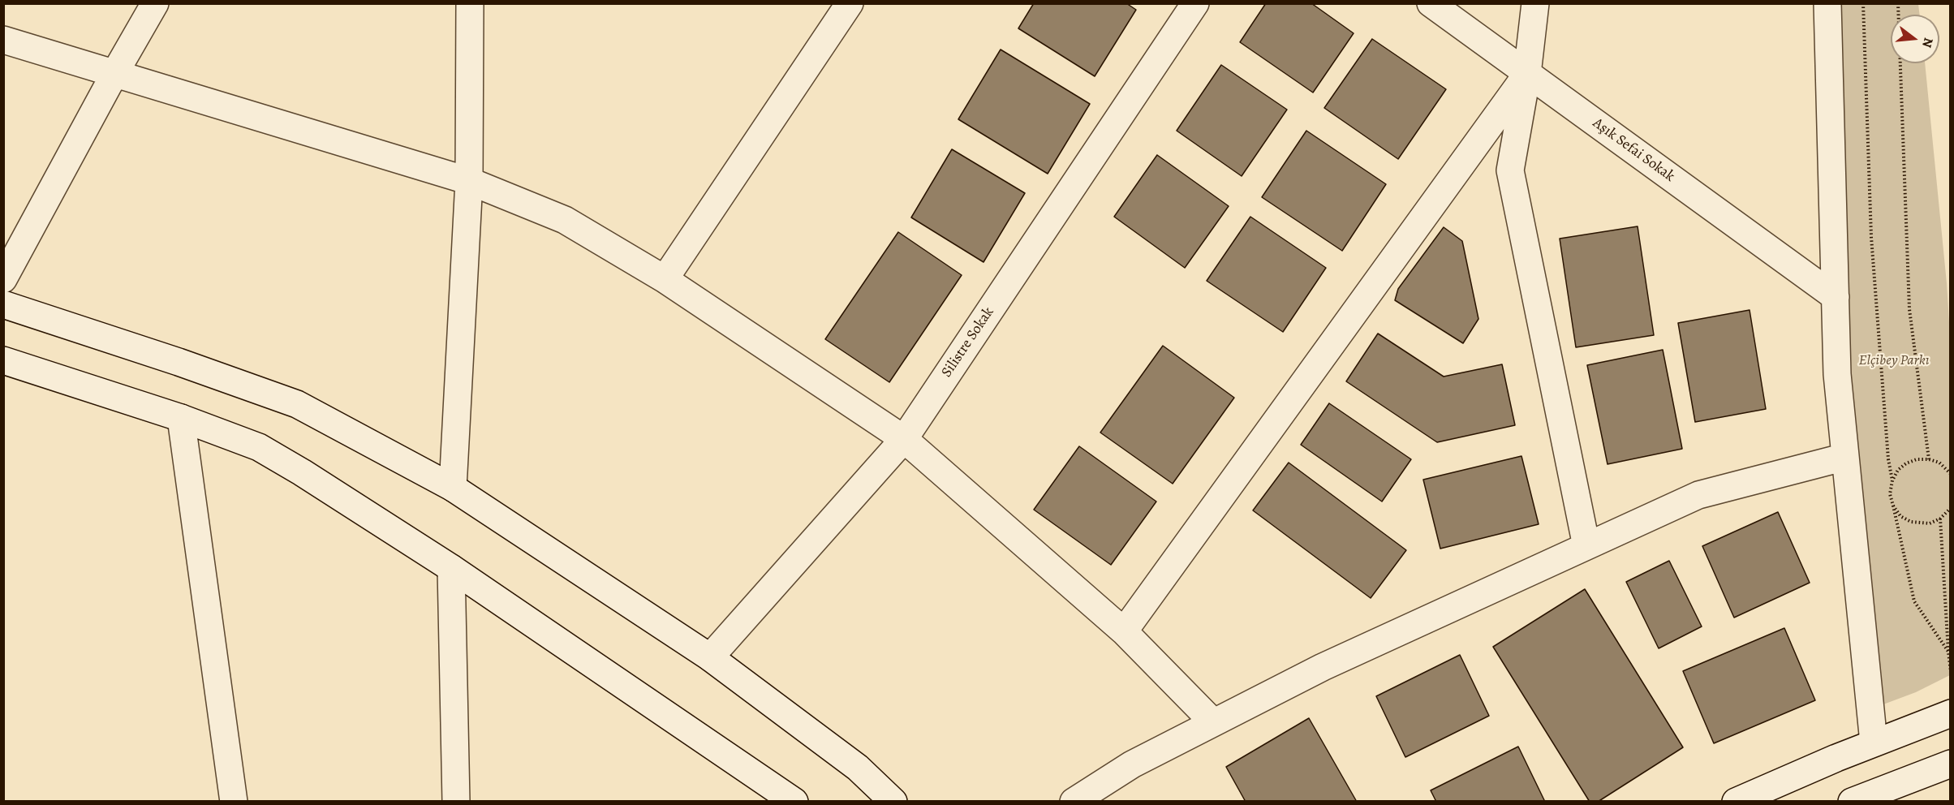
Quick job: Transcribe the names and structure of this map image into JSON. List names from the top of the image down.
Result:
{
  "streets": {
    "street": ["Aşık Sefai Sokak", "Silistre Sokak"]
  },
  "parks": ["Elçibey Parkı"],
  "north": "right"
}
